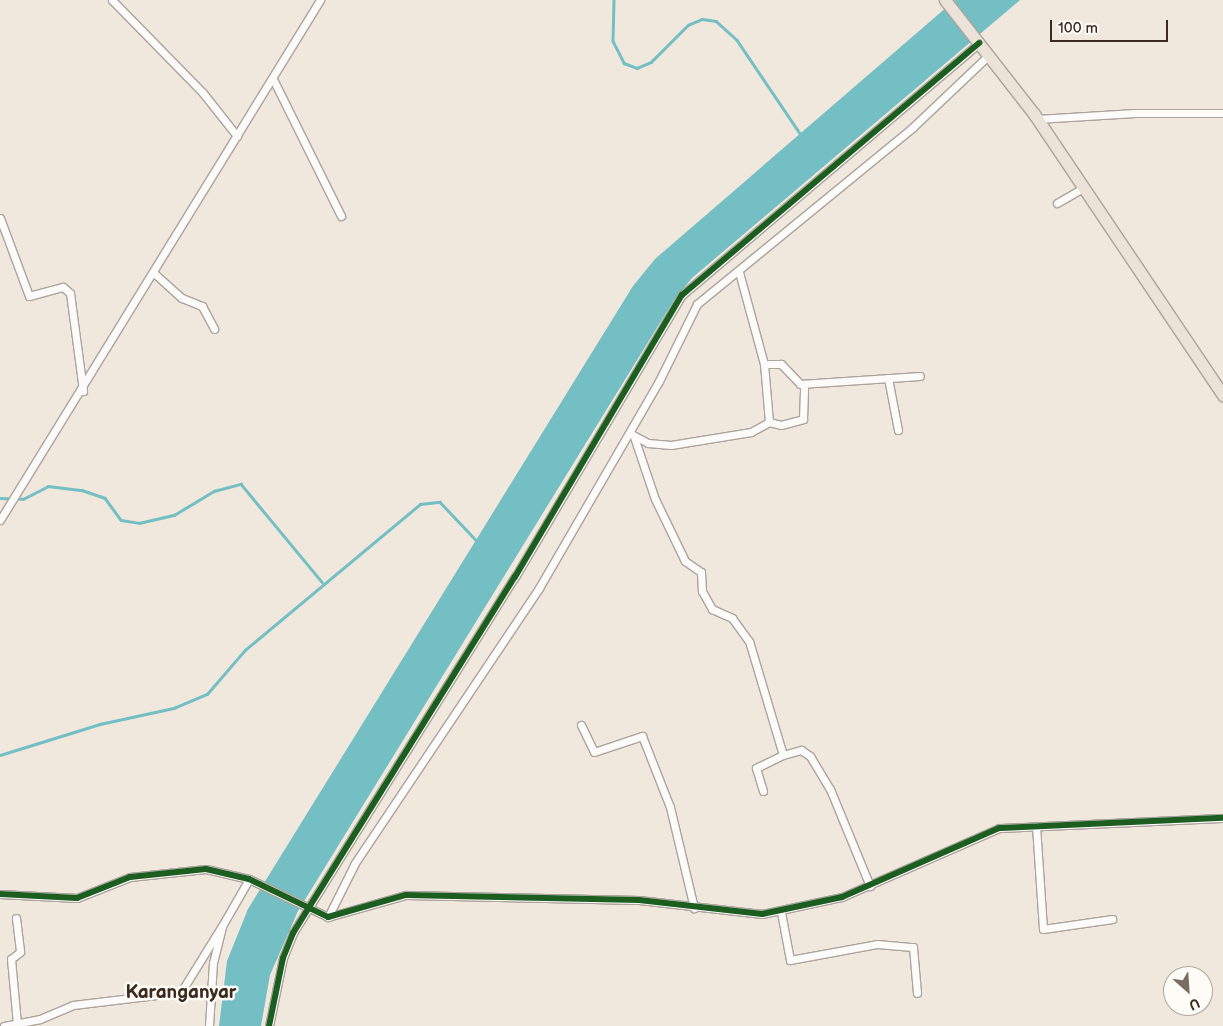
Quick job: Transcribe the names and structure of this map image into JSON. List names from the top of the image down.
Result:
{
  "districts": ["Karanganyar"],
  "scale_bar": "100 m",
  "north": "bottom right"
}
